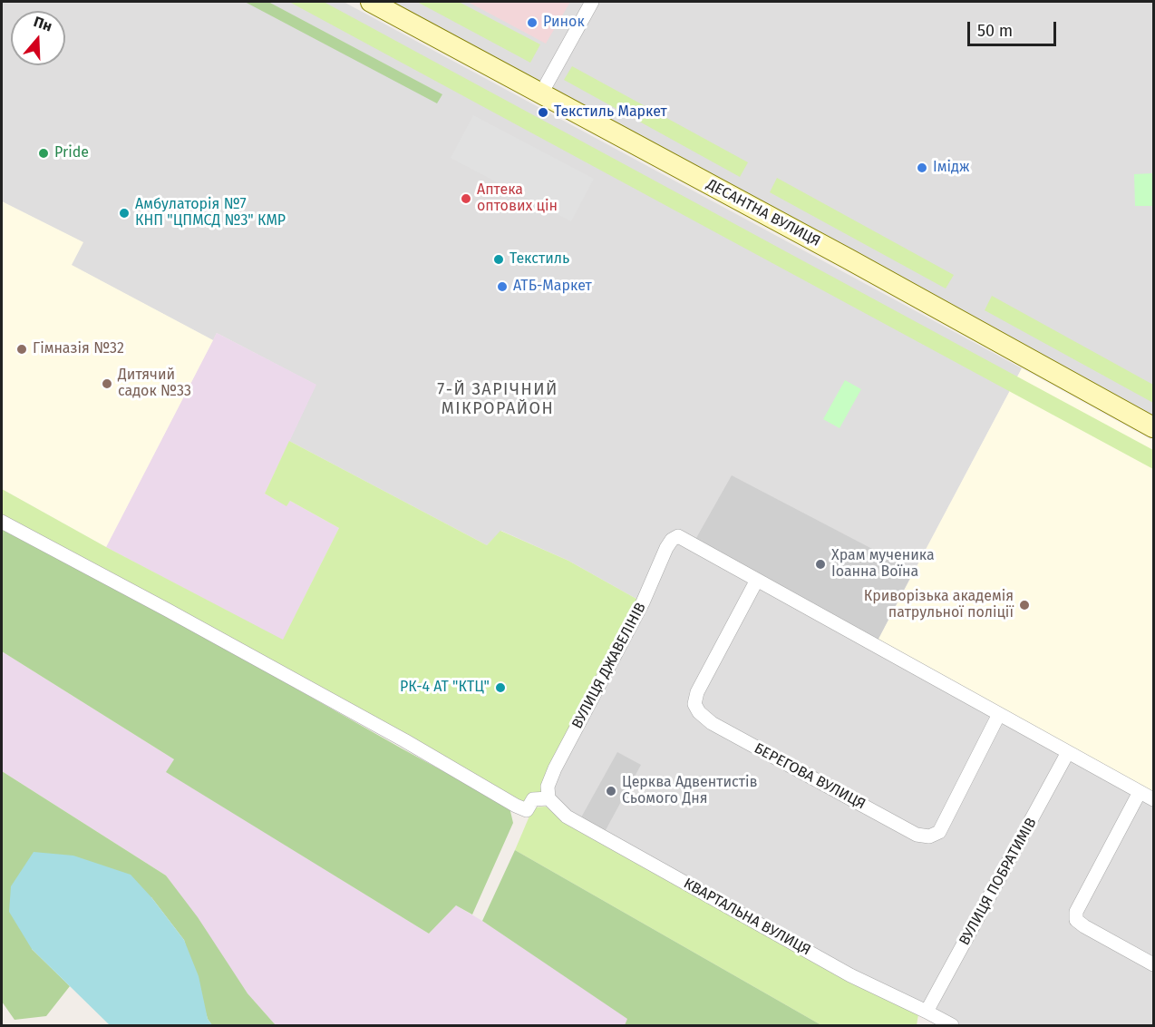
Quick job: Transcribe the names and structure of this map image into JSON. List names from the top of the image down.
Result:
{
  "streets": {
    "main road": ["ДЕСАНТНА ВУЛИЦЯ"],
    "street": [
      "ВУЛИЦЯ ДЖАВЕЛІНІВ",
      "БЕРЕГОВА ВУЛИЦЯ",
      "ВУЛИЦЯ ПОБРАТИМІВ",
      "КВАРТАЛЬНА ВУЛИЦЯ"
    ]
  },
  "crossings": [
    ["ВУЛИЦЯ ДЖАВЕЛІНІВ", "БЕРЕГОВА ВУЛИЦЯ"],
    ["ВУЛИЦЯ ДЖАВЕЛІНІВ", "КВАРТАЛЬНА ВУЛИЦЯ"],
    ["ВУЛИЦЯ ПОБРАТИМІВ", "КВАРТАЛЬНА ВУЛИЦЯ"]
  ],
  "districts": ["7-Й ЗАРІЧНИЙ МІКРОРАЙОН"],
  "places": [
    "Ринок",
    "Текстиль Маркет",
    "Pride",
    "Імідж",
    "Аптека оптових цін",
    "Амбулаторія №7 КНП \"ЦПМСД №3\" КМР",
    "Текстиль",
    "АТБ-Маркет",
    "Гімназія №32",
    "Дитячий садок №33",
    "Храм мученика Іоанна Воїна",
    "Криворізька академія патрульної поліції",
    "РК-4 АТ \"КТЦ\"",
    "Церква Адвентистів Сьомого Дня"
  ],
  "scale_bar": "50 m",
  "north": "top"
}
